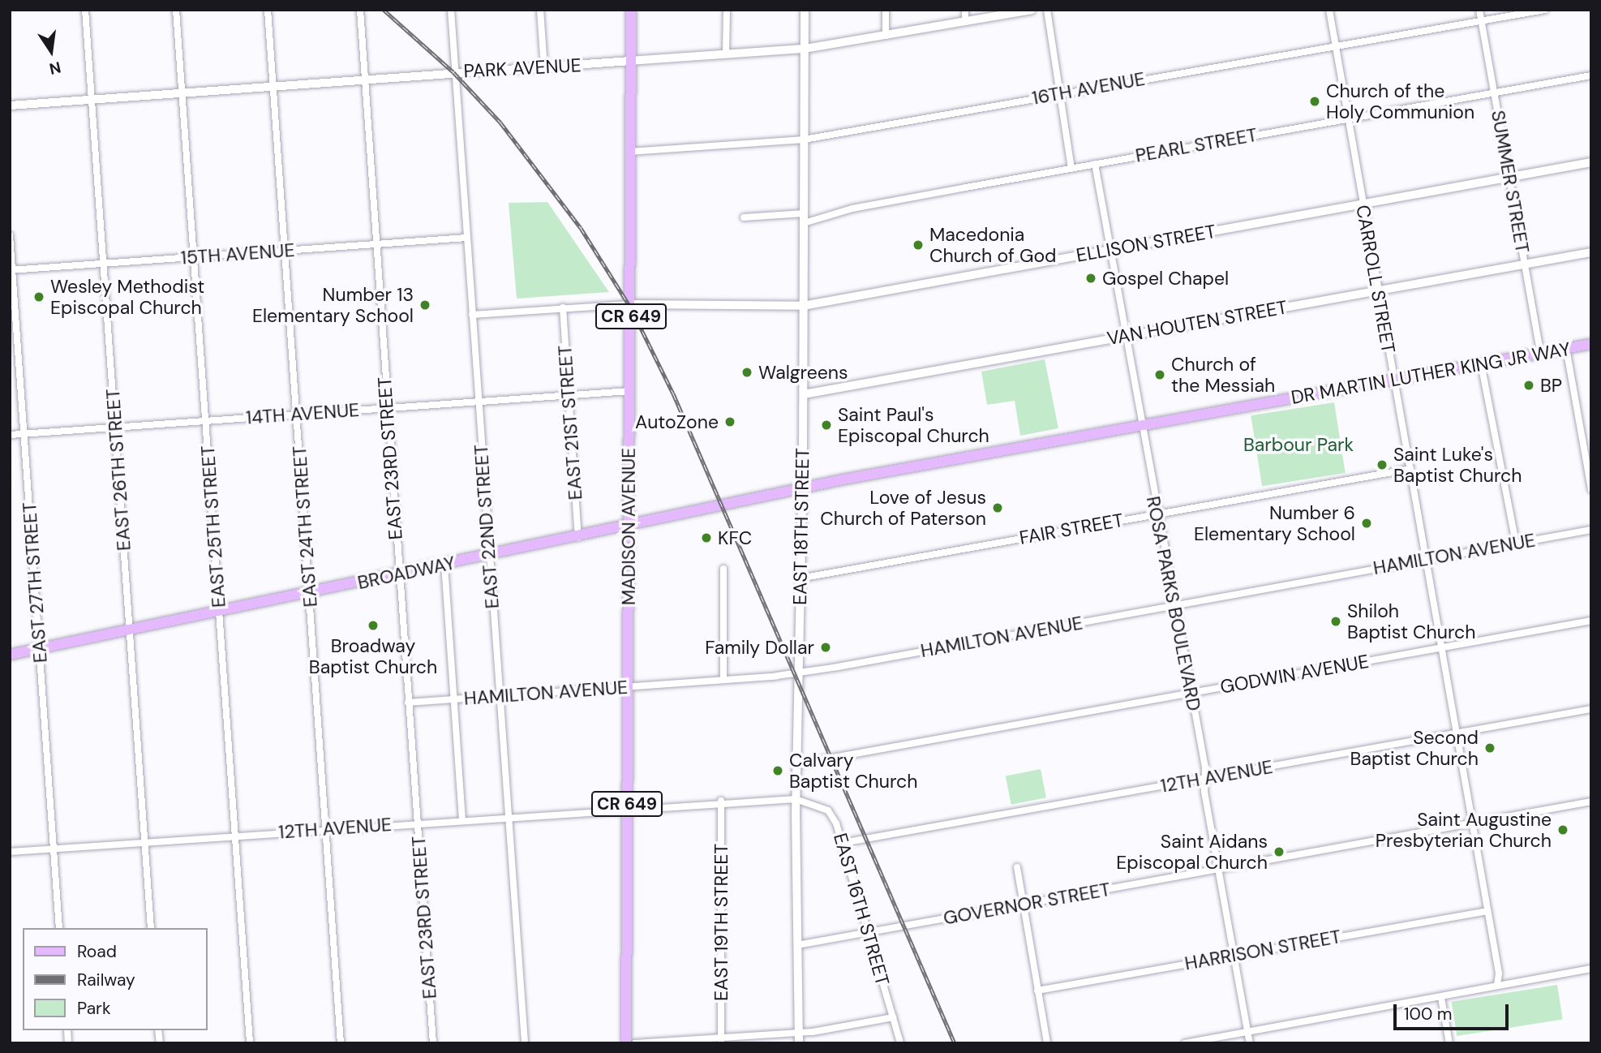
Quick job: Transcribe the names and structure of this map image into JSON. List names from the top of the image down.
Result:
{
  "streets": {
    "main road": [
      "PARK AVENUE",
      "CR 649",
      "DR MARTIN LUTHER KING JR WAY",
      "MADISON AVENUE",
      "BROADWAY"
    ],
    "street": [
      "16TH AVENUE",
      "PEARL STREET",
      "SUMMER STREET",
      "ELLISON STREET",
      "15TH AVENUE",
      "CARROLL STREET",
      "VAN HOUTEN STREET",
      "14TH AVENUE",
      "EAST 21ST STREET",
      "EAST 23RD STREET",
      "EAST 26TH STREET",
      "EAST 25TH STREET",
      "EAST 24TH STREET",
      "EAST 22ND STREET",
      "EAST 18TH STREET",
      "FAIR STREET",
      "HAMILTON AVENUE",
      "EAST 27TH STREET",
      "ROSA PARKS BOULEVARD",
      "GODWIN AVENUE",
      "12TH AVENUE",
      "GOVERNOR STREET",
      "EAST 16TH STREET",
      "EAST 19TH STREET",
      "HARRISON STREET"
    ]
  },
  "crossings": [
    ["PARK AVENUE", "EAST 23RD STREET"],
    ["PARK AVENUE", "EAST 26TH STREET"],
    ["PARK AVENUE", "EAST 25TH STREET"],
    ["PARK AVENUE", "EAST 24TH STREET"],
    ["PARK AVENUE", "EAST 22ND STREET"],
    ["PARK AVENUE", "MADISON AVENUE"],
    ["PARK AVENUE", "EAST 18TH STREET"],
    ["16TH AVENUE", "SUMMER STREET"],
    ["16TH AVENUE", "CARROLL STREET"],
    ["16TH AVENUE", "MADISON AVENUE"],
    ["16TH AVENUE", "EAST 18TH STREET"],
    ["PEARL STREET", "SUMMER STREET"],
    ["PEARL STREET", "CARROLL STREET"],
    ["PEARL STREET", "EAST 18TH STREET"],
    ["PEARL STREET", "ROSA PARKS BOULEVARD"],
    ["SUMMER STREET", "ELLISON STREET"],
    ["SUMMER STREET", "VAN HOUTEN STREET"],
    ["SUMMER STREET", "DR MARTIN LUTHER KING JR WAY"],
    ["ELLISON STREET", "CARROLL STREET"],
    ["ELLISON STREET", "MADISON AVENUE"],
    ["ELLISON STREET", "EAST 18TH STREET"],
    ["ELLISON STREET", "ROSA PARKS BOULEVARD"],
    ["15TH AVENUE", "EAST 23RD STREET"],
    ["15TH AVENUE", "EAST 26TH STREET"],
    ["15TH AVENUE", "EAST 25TH STREET"],
    ["15TH AVENUE", "EAST 24TH STREET"],
    ["15TH AVENUE", "EAST 22ND STREET"],
    ["15TH AVENUE", "EAST 27TH STREET"],
    ["CARROLL STREET", "VAN HOUTEN STREET"],
    ["CARROLL STREET", "DR MARTIN LUTHER KING JR WAY"],
    ["CARROLL STREET", "FAIR STREET"],
    ["CARROLL STREET", "HAMILTON AVENUE"],
    ["CARROLL STREET", "GODWIN AVENUE"],
    ["CARROLL STREET", "12TH AVENUE"],
    ["CARROLL STREET", "GOVERNOR STREET"],
    ["CARROLL STREET", "HARRISON STREET"],
    ["VAN HOUTEN STREET", "EAST 18TH STREET"],
    ["VAN HOUTEN STREET", "ROSA PARKS BOULEVARD"],
    ["DR MARTIN LUTHER KING JR WAY", "EAST 18TH STREET"],
    ["DR MARTIN LUTHER KING JR WAY", "BROADWAY"],
    ["DR MARTIN LUTHER KING JR WAY", "ROSA PARKS BOULEVARD"],
    ["14TH AVENUE", "EAST 21ST STREET"],
    ["14TH AVENUE", "EAST 23RD STREET"],
    ["14TH AVENUE", "EAST 26TH STREET"],
    ["14TH AVENUE", "EAST 25TH STREET"],
    ["14TH AVENUE", "EAST 24TH STREET"],
    ["14TH AVENUE", "EAST 22ND STREET"],
    ["14TH AVENUE", "MADISON AVENUE"],
    ["14TH AVENUE", "EAST 27TH STREET"],
    ["EAST 21ST STREET", "BROADWAY"],
    ["EAST 23RD STREET", "HAMILTON AVENUE"],
    ["EAST 23RD STREET", "BROADWAY"],
    ["EAST 23RD STREET", "12TH AVENUE"],
    ["EAST 26TH STREET", "BROADWAY"],
    ["EAST 26TH STREET", "12TH AVENUE"],
    ["EAST 25TH STREET", "BROADWAY"],
    ["EAST 25TH STREET", "12TH AVENUE"],
    ["EAST 24TH STREET", "BROADWAY"],
    ["EAST 24TH STREET", "12TH AVENUE"],
    ["EAST 22ND STREET", "HAMILTON AVENUE"],
    ["EAST 22ND STREET", "BROADWAY"],
    ["EAST 22ND STREET", "12TH AVENUE"],
    ["MADISON AVENUE", "HAMILTON AVENUE"],
    ["MADISON AVENUE", "BROADWAY"],
    ["MADISON AVENUE", "12TH AVENUE"],
    ["EAST 18TH STREET", "FAIR STREET"],
    ["EAST 18TH STREET", "HAMILTON AVENUE"],
    ["EAST 18TH STREET", "BROADWAY"],
    ["EAST 18TH STREET", "GODWIN AVENUE"],
    ["EAST 18TH STREET", "12TH AVENUE"],
    ["EAST 18TH STREET", "GOVERNOR STREET"],
    ["EAST 18TH STREET", "EAST 16TH STREET"],
    ["FAIR STREET", "ROSA PARKS BOULEVARD"],
    ["HAMILTON AVENUE", "ROSA PARKS BOULEVARD"],
    ["BROADWAY", "EAST 27TH STREET"],
    ["EAST 27TH STREET", "12TH AVENUE"],
    ["ROSA PARKS BOULEVARD", "GODWIN AVENUE"],
    ["ROSA PARKS BOULEVARD", "12TH AVENUE"],
    ["ROSA PARKS BOULEVARD", "GOVERNOR STREET"],
    ["ROSA PARKS BOULEVARD", "HARRISON STREET"],
    ["12TH AVENUE", "EAST 16TH STREET"],
    ["12TH AVENUE", "EAST 19TH STREET"],
    ["GOVERNOR STREET", "EAST 16TH STREET"]
  ],
  "parks": ["Barbour Park"],
  "places": [
    "Church of the Holy Communion",
    "Macedonia Church of God",
    "Gospel Chapel",
    "Wesley Methodist Episcopal Church",
    "Number 13 Elementary School",
    "Walgreens",
    "Church of the Messiah",
    "BP",
    "AutoZone",
    "Saint Paul's Episcopal Church",
    "Saint Luke's Baptist Church",
    "Love of Jesus Church of Paterson",
    "Number 6 Elementary School",
    "KFC",
    "Shiloh Baptist Church",
    "Broadway Baptist Church",
    "Family Dollar",
    "Second Baptist Church",
    "Calvary Baptist Church",
    "Saint Augustine Presbyterian Church",
    "Saint Aidans Episcopal Church"
  ],
  "legend": ["Road", "Railway", "Park"],
  "scale_bar": "100 m",
  "north": "bottom"
}
